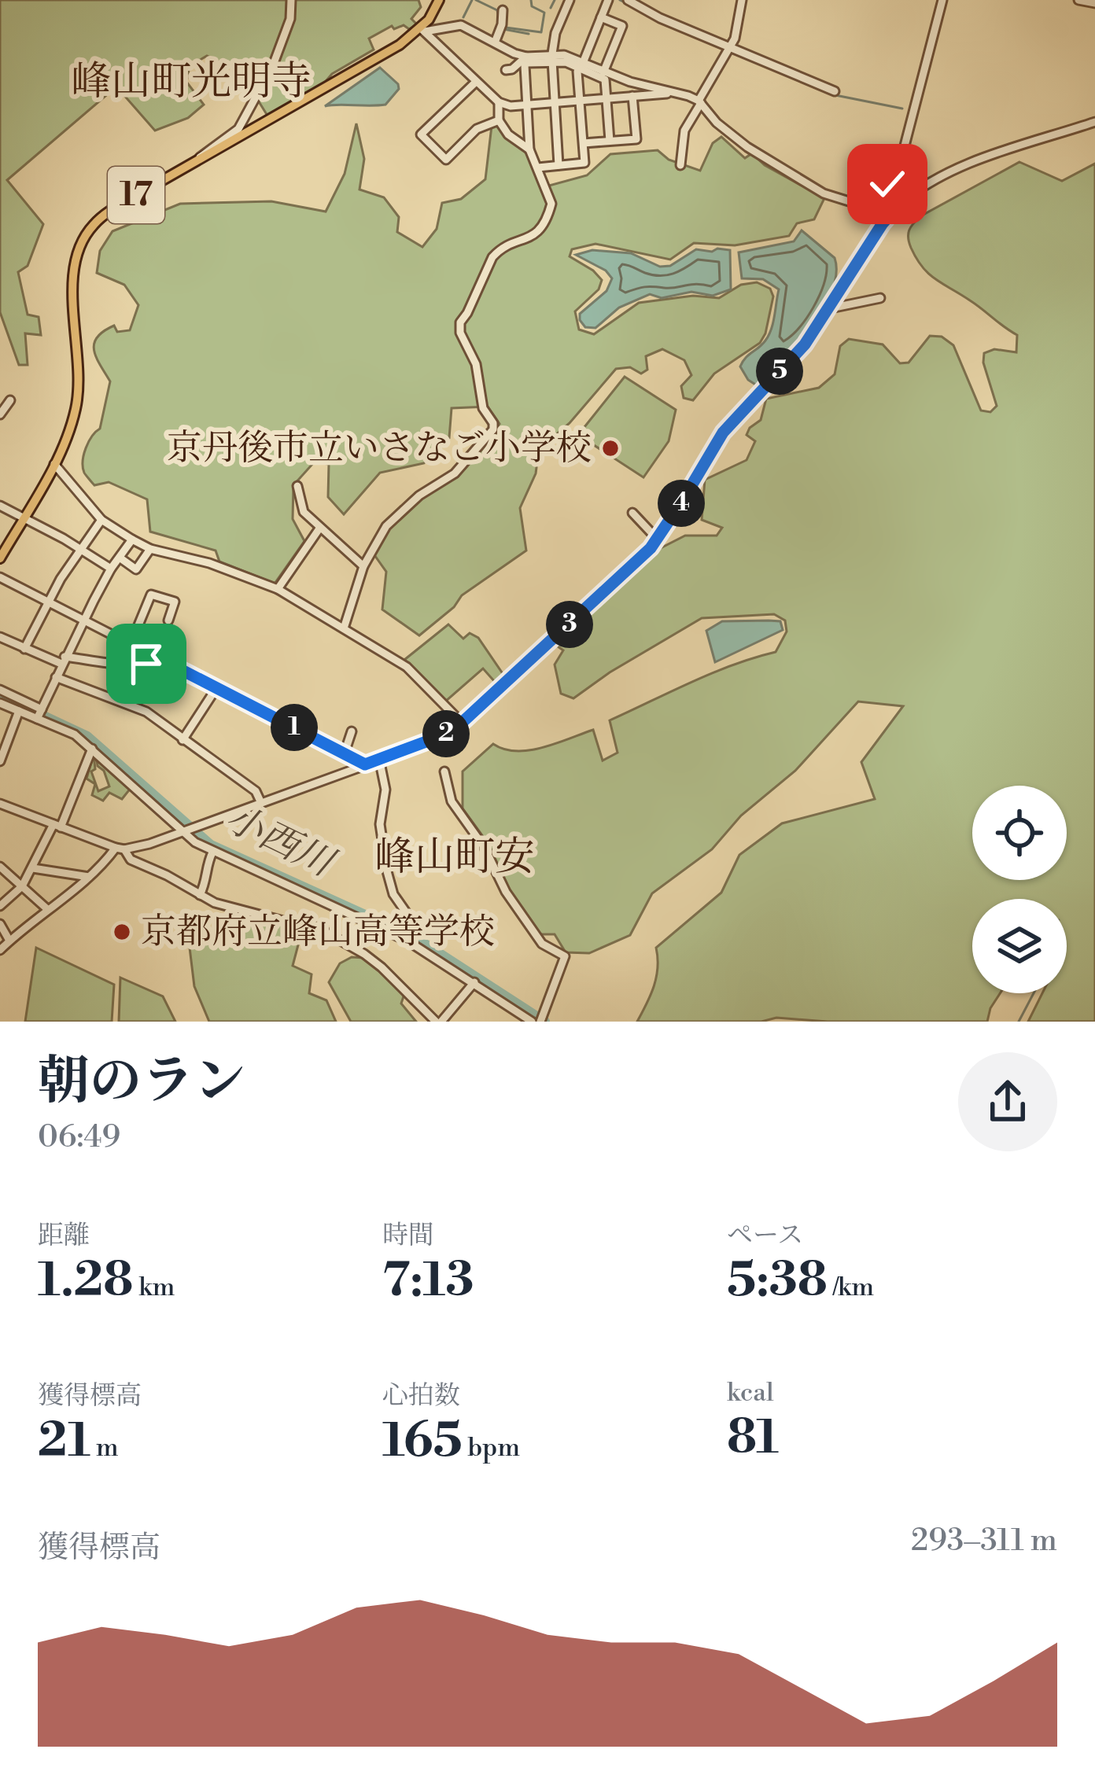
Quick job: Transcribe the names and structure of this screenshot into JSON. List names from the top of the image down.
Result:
{
  "streets": {
    "main road": ["17"]
  },
  "districts": ["峰山町光明寺", "峰山町安"],
  "water": ["小西川"],
  "places": ["京丹後市立いさなご小学校", "京都府立峰山高等学校"],
  "page": {
    "pins": [
      "5",
      "4",
      "3",
      "1",
      "2"
    ],
    "heading": ["朝のラン", "06:49"],
    "stats": [
      ["距離", "1.28 km"],
      ["時間", "7:13"],
      ["ペース", "5:38 /km"],
      ["獲得標高", "21 m"],
      ["心拍数", "165 bpm"],
      ["kcal", "81"]
    ],
    "chart": ["獲得標高", "293–311 m"]
  }
}
